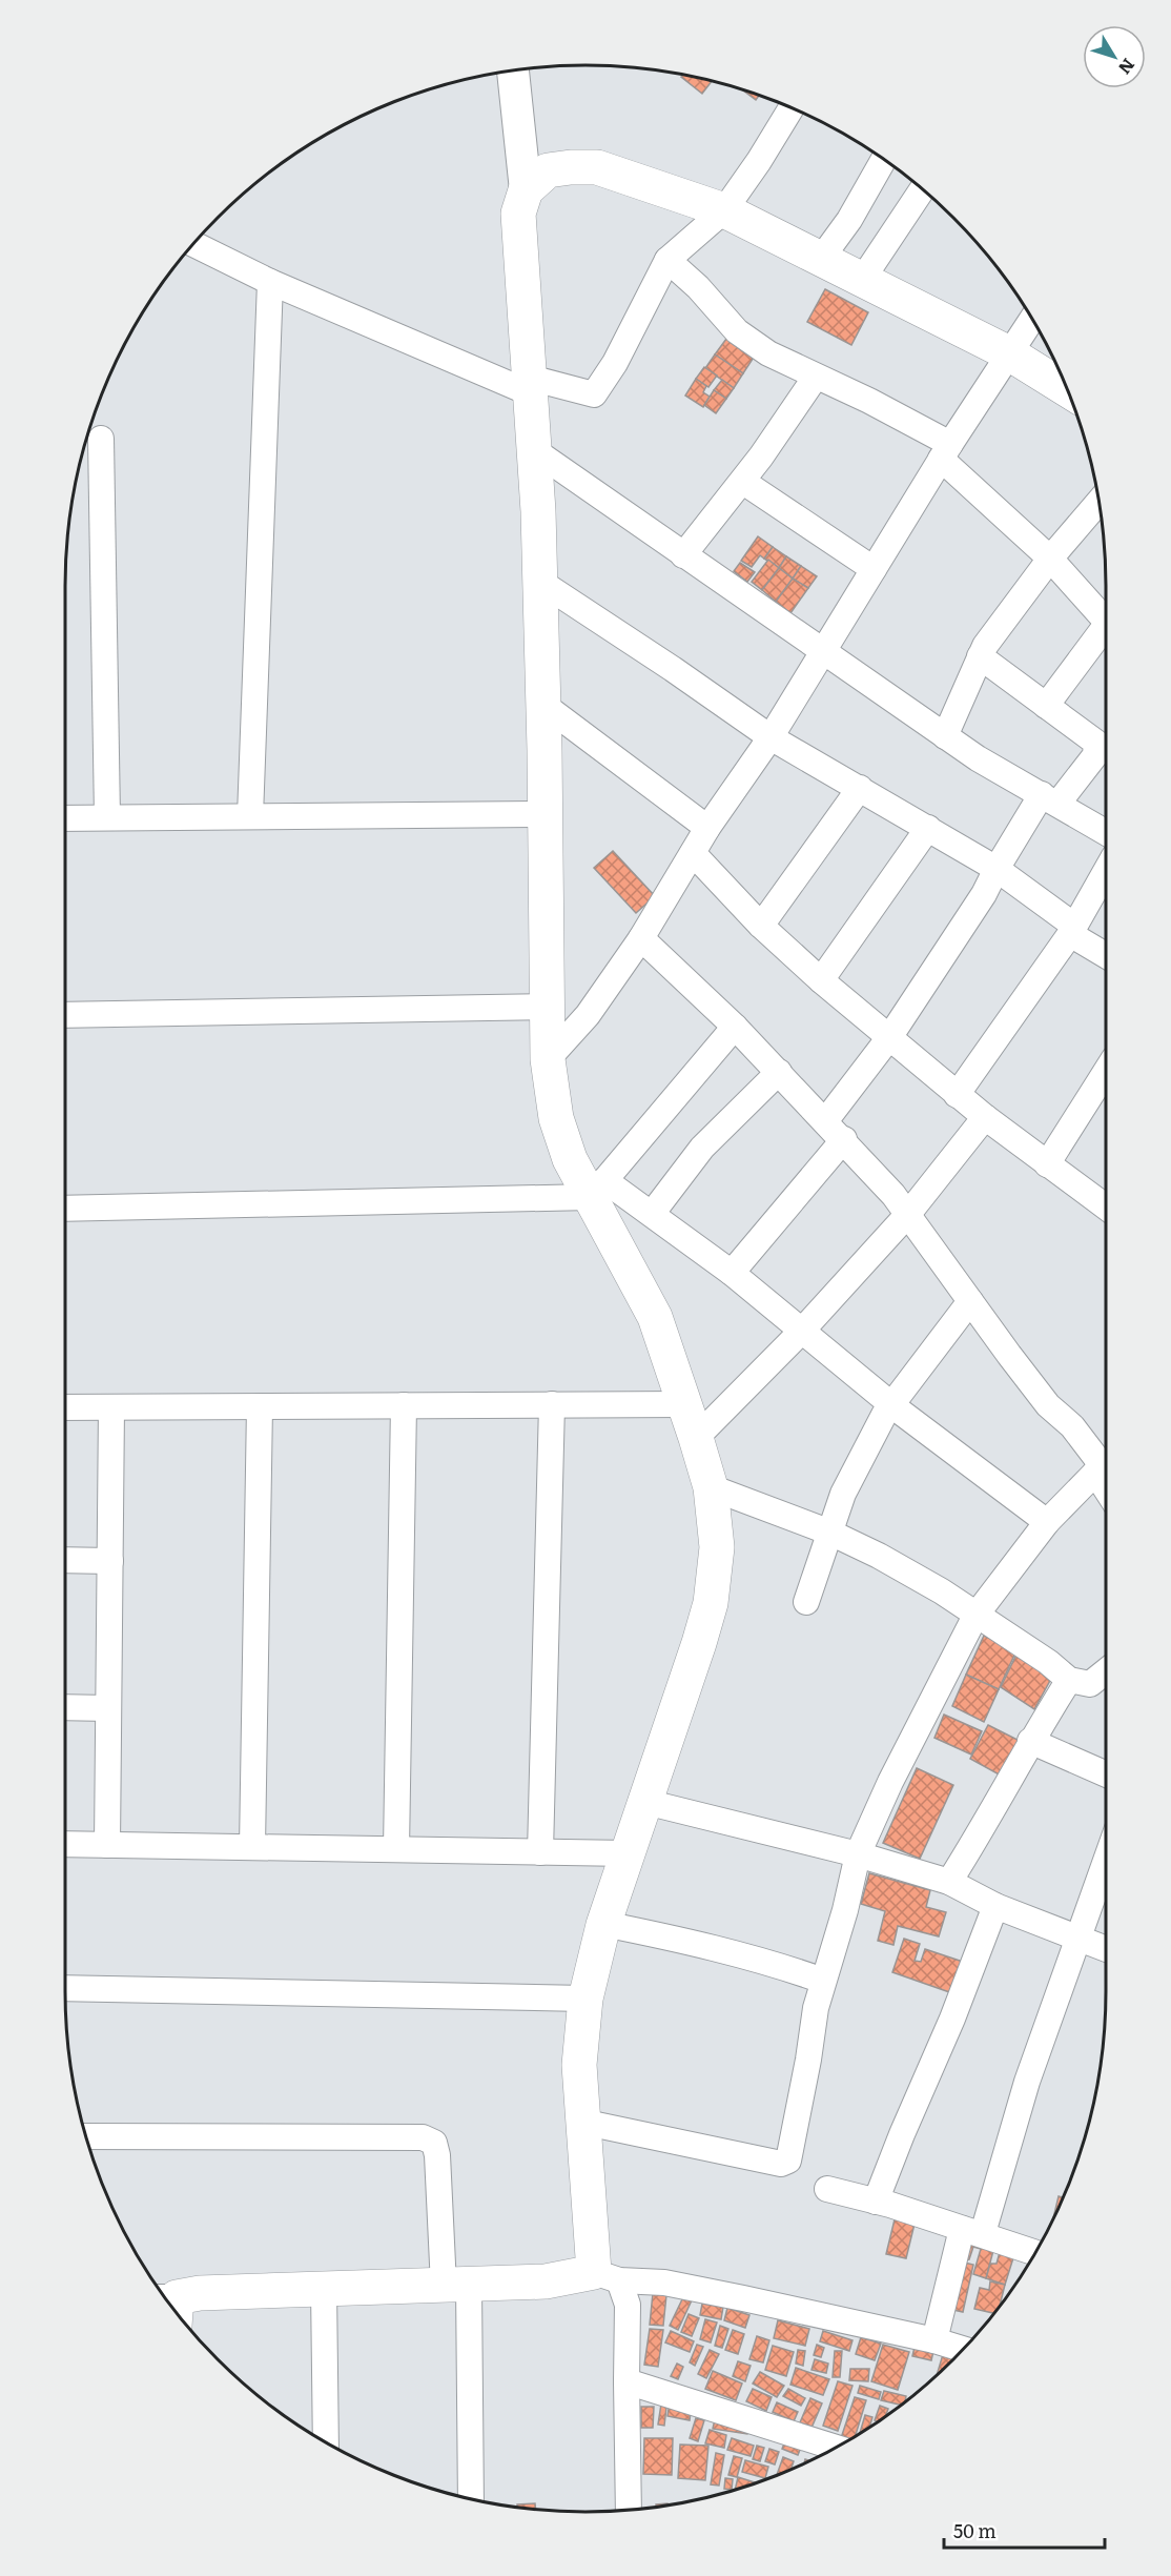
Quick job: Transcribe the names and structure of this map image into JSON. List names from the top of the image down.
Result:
{
  "scale_bar": "50 m",
  "north": "bottom right"
}
